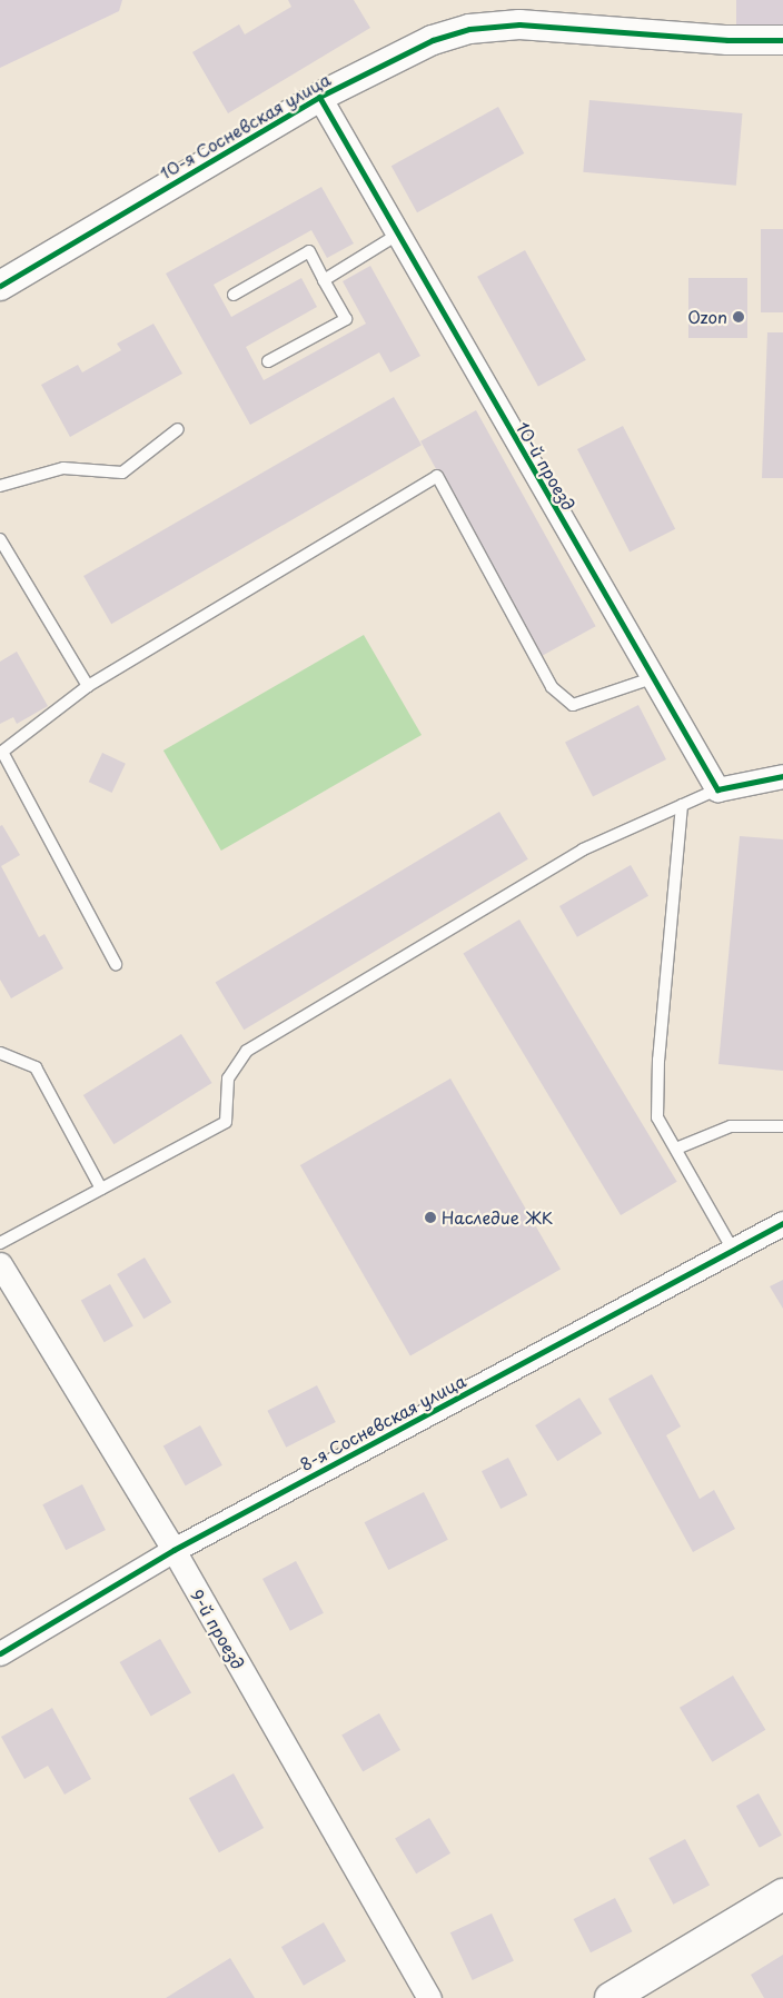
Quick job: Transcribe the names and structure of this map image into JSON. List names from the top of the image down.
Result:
{
  "streets": {
    "street": [
      "10-я Сосневская улица",
      "10-й проезд",
      "8-я Сосневская улица",
      "9-й проезд"
    ]
  },
  "crossings": [
    ["10-я Сосневская улица", "10-й проезд"],
    ["8-я Сосневская улица", "9-й проезд"]
  ],
  "places": ["Ozon", "Наследие ЖК"]
}
